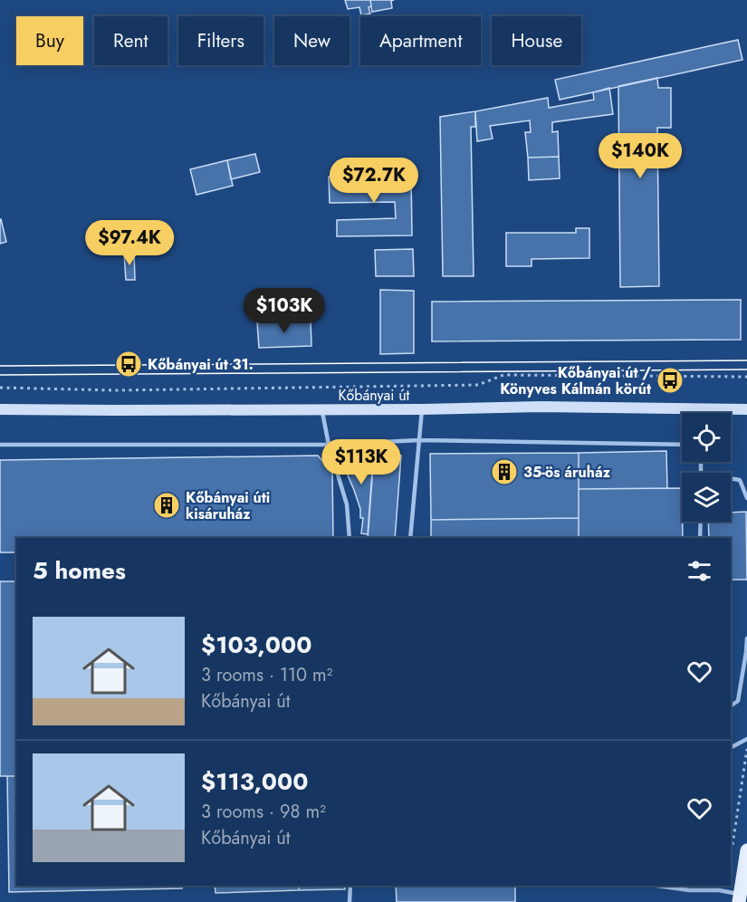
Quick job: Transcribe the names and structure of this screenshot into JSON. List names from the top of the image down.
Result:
{
  "streets": {
    "main road": ["Kőbányai út"]
  },
  "places": {
    "bus stop": ["Kőbányai út 31.", "Kőbányai út / Könyves Kálmán körút"],
    "building": ["35-ös áruház", "Kőbányai úti kisáruház"]
  },
  "page": {
    "chip": [
      "Buy",
      "Rent",
      "Filters",
      "New",
      "Apartment",
      "House"
    ],
    "price": [
      "$140K",
      "$72.7K",
      "$97.4K",
      "$103K",
      "$113K"
    ],
    "heading": "5 homes",
    "list": [
      {
        "name": "$103,000",
        "note": "3 rooms · 110 m² · Kőbányai út"
      },
      {
        "name": "$113,000",
        "note": "3 rooms · 98 m² · Kőbányai út"
      }
    ]
  }
}
